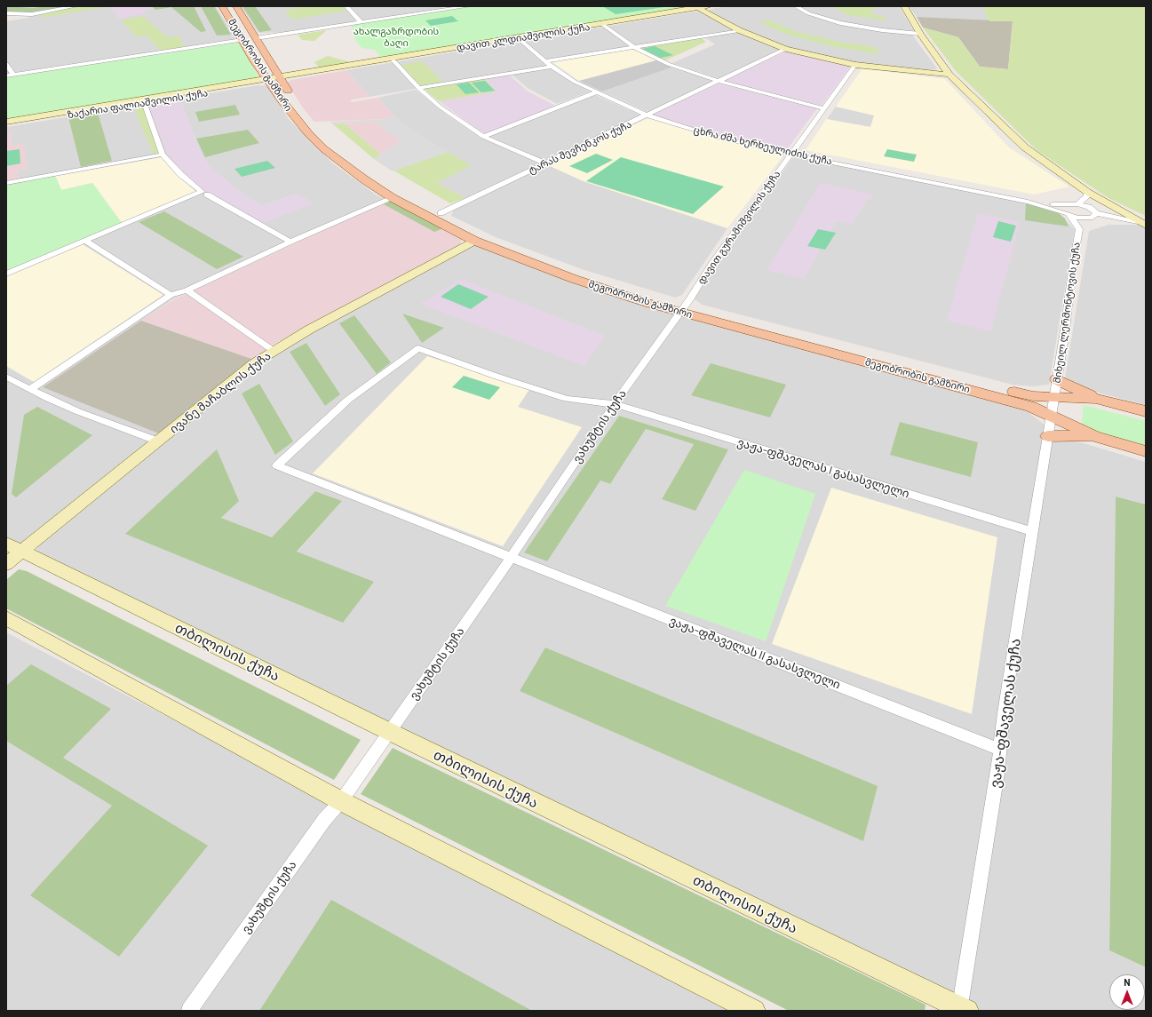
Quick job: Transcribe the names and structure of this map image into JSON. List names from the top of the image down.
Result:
{
  "streets": {
    "main road": [
      "დავით კლდიაშვილის ქუჩა",
      "მეგობრობის გამზირი",
      "ზაქარია ფალიაშვილის ქუჩა",
      "ივანე მაჩაბლის ქუჩა",
      "თბილისის ქუჩა"
    ],
    "street": [
      "ცხრა ძმა ხერხეულიძის ქუჩა",
      "ტარას შევჩენკოს ქუჩა",
      "დავით გურამიშვილის ქუჩა",
      "მიხეილ ლერმონტოვის ქუჩა",
      "ვახუშტის ქუჩა",
      "ვაჟა-ფშაველას I გასასვლელი",
      "ვაჟა-ფშაველას II გასასვლელი",
      "ვაჟა-ფშაველას ქუჩა"
    ]
  },
  "crossings": [
    ["დავით კლდიაშვილის ქუჩა", "მეგობრობის გამზირი"],
    ["დავით კლდიაშვილის ქუჩა", "ზაქარია ფალიაშვილის ქუჩა"],
    ["დავით კლდიაშვილის ქუჩა", "ცხრა ძმა ხერხეულიძის ქუჩა"],
    ["მეგობრობის გამზირი", "ზაქარია ფალიაშვილის ქუჩა"],
    ["მეგობრობის გამზირი", "ტარას შევჩენკოს ქუჩა"],
    ["მეგობრობის გამზირი", "დავით გურამიშვილის ქუჩა"],
    ["მეგობრობის გამზირი", "მიხეილ ლერმონტოვის ქუჩა"],
    ["მეგობრობის გამზირი", "ივანე მაჩაბლის ქუჩა"],
    ["მეგობრობის გამზირი", "ვახუშტის ქუჩა"],
    ["მეგობრობის გამზირი", "ვაჟა-ფშაველას ქუჩა"],
    ["ცხრა ძმა ხერხეულიძის ქუჩა", "ტარას შევჩენკოს ქუჩა"],
    ["ცხრა ძმა ხერხეულიძის ქუჩა", "დავით გურამიშვილის ქუჩა"],
    ["ცხრა ძმა ხერხეულიძის ქუჩა", "მიხეილ ლერმონტოვის ქუჩა"],
    ["დავით გურამიშვილის ქუჩა", "ვახუშტის ქუჩა"],
    ["მიხეილ ლერმონტოვის ქუჩა", "ვაჟა-ფშაველას ქუჩა"],
    ["ივანე მაჩაბლის ქუჩა", "თბილისის ქუჩა"],
    ["ვახუშტის ქუჩა", "ვაჟა-ფშაველას I გასასვლელი"],
    ["ვახუშტის ქუჩა", "თბილისის ქუჩა"],
    ["ვახუშტის ქუჩა", "ვაჟა-ფშაველას II გასასვლელი"],
    ["ვაჟა-ფშაველას I გასასვლელი", "ვაჟა-ფშაველას II გასასვლელი"],
    ["ვაჟა-ფშაველას I გასასვლელი", "ვაჟა-ფშაველას ქუჩა"],
    ["თბილისის ქუჩა", "ვაჟა-ფშაველას ქუჩა"],
    ["ვაჟა-ფშაველას II გასასვლელი", "ვაჟა-ფშაველას ქუჩა"]
  ],
  "parks": ["ახალგაზრდობის ბაღი"],
  "north": "top"
}
